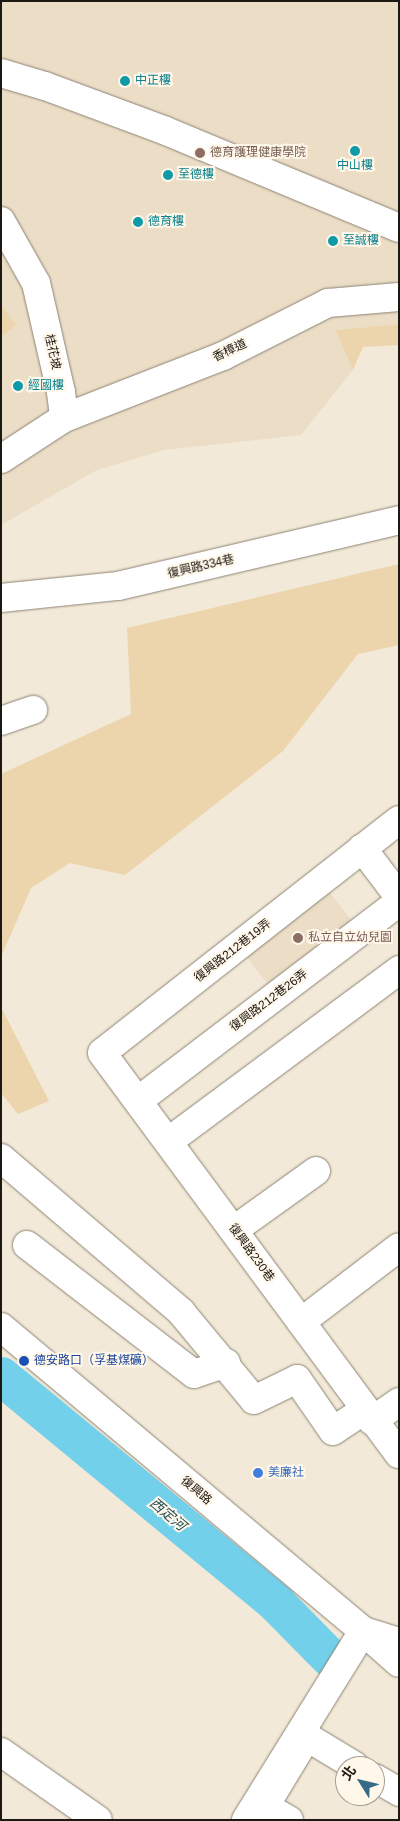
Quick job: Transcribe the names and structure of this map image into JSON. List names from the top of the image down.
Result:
{
  "streets": {
    "street": [
      "香樟道",
      "桂花坡",
      "復興路334巷",
      "復興路212巷19弄",
      "復興路212巷26弄",
      "復興路230巷",
      "復興路"
    ]
  },
  "crossings": [
    ["香樟道", "桂花坡"],
    ["復興路212巷19弄", "復興路230巷"],
    ["復興路212巷26弄", "復興路230巷"]
  ],
  "water": ["西定河"],
  "places": [
    "中正樓",
    "中山樓",
    "德育護理健康學院",
    "至德樓",
    "德育樓",
    "至誠樓",
    "經國樓",
    "私立自立幼兒園",
    "德安路口（孚基煤礦）",
    "美廉社"
  ],
  "north": "top left"
}
